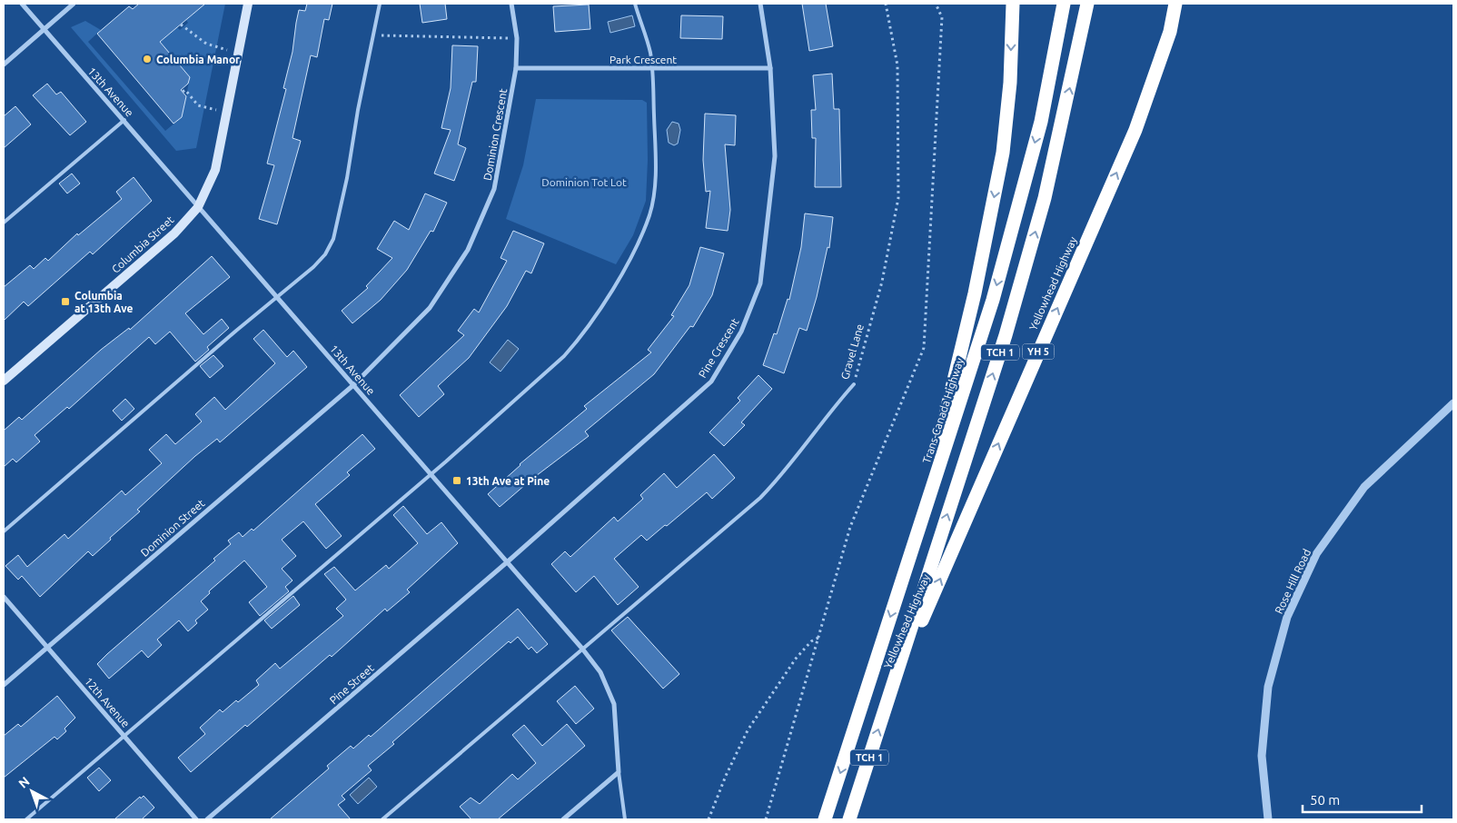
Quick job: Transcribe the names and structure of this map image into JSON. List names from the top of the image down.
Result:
{
  "streets": {
    "highway": [
      "Yellowhead Highway",
      "YH 5",
      "TCH 1",
      "Trans-Canada Highway"
    ],
    "main road": ["Columbia Street"],
    "street": [
      "Park Crescent",
      "13th Avenue",
      "Dominion Crescent",
      "Pine Crescent",
      "Dominion Street",
      "Rose Hill Road",
      "Pine Street",
      "12th Avenue"
    ],
    "lane": ["Gravel Lane"]
  },
  "crossings": [
    ["Park Crescent", "Dominion Crescent"],
    ["Park Crescent", "Pine Crescent"],
    ["13th Avenue", "Dominion Crescent"],
    ["13th Avenue", "Columbia Street"],
    ["13th Avenue", "Pine Crescent"],
    ["13th Avenue", "Gravel Lane"],
    ["13th Avenue", "Dominion Street"],
    ["13th Avenue", "Pine Street"],
    ["Dominion Crescent", "Dominion Street"],
    ["Yellowhead Highway", "TCH 1"],
    ["Pine Crescent", "Pine Street"],
    ["Dominion Street", "12th Avenue"]
  ],
  "parks": ["Dominion Tot Lot"],
  "places": {
    "other": ["Columbia Manor"],
    "transit": ["Columbia at 13th Ave", "13th Ave at Pine"]
  },
  "scale_bar": "50 m",
  "north": "top left"
}
